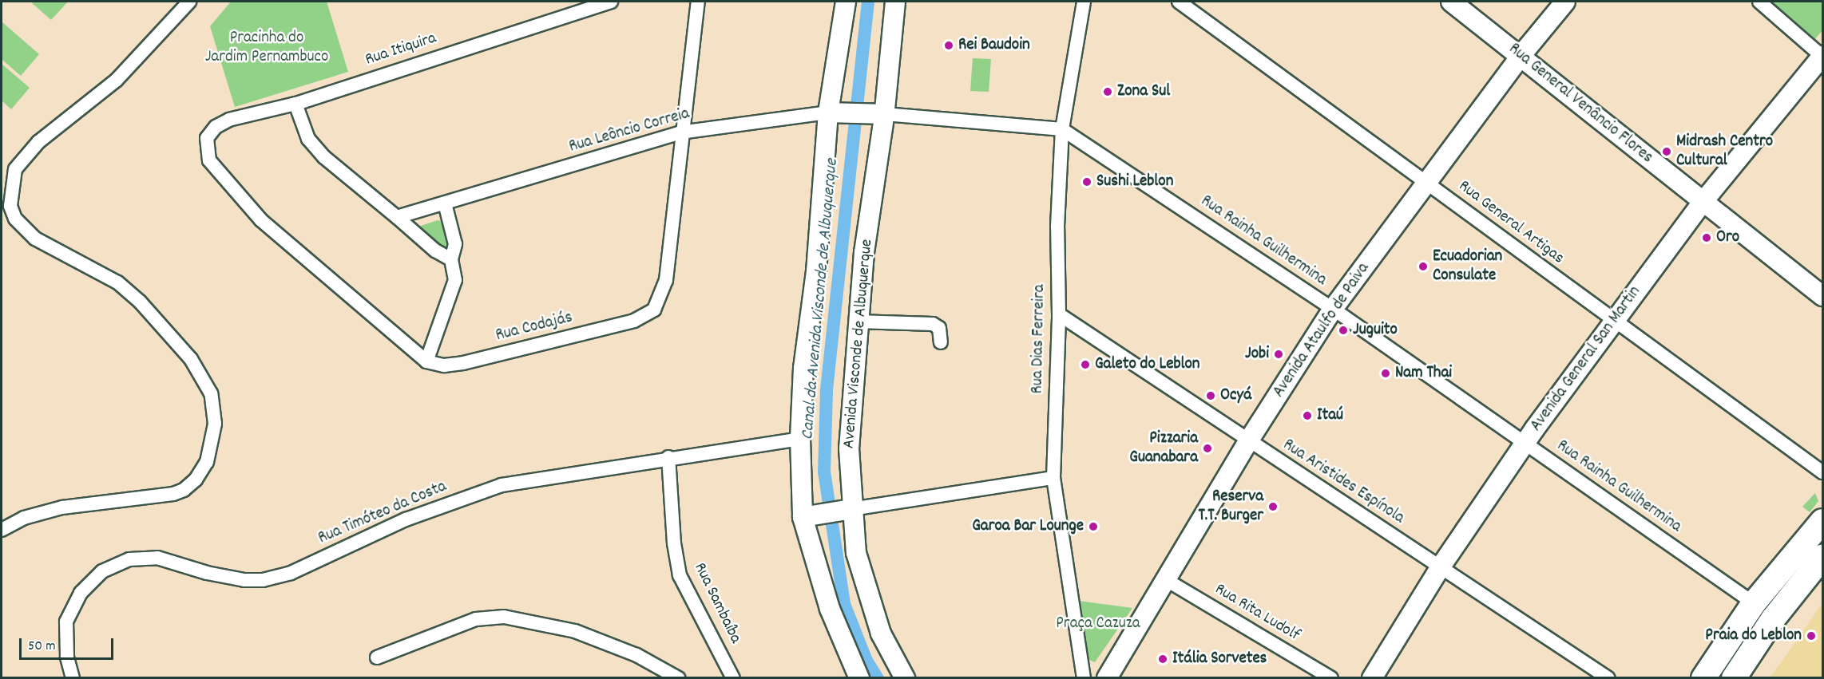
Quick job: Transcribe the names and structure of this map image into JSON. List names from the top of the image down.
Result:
{
  "streets": {
    "main road": [
      "Rua General Venâncio Flores",
      "Avenida Ataulfo de Paiva",
      "Avenida Visconde de Albuquerque",
      "Avenida General San Martin"
    ],
    "street": [
      "Rua Itiquira",
      "Rua Leôncio Correia",
      "Rua General Artigas",
      "Rua Rainha Guilhermina",
      "Rua Codajás",
      "Rua Dias Ferreira",
      "Rua Aristides Espínola",
      "Rua Timóteo da Costa",
      "Rua Sambaíba",
      "Rua Rita Ludolf"
    ]
  },
  "crossings": [
    ["Rua Itiquira", "Rua Codajás"],
    ["Rua General Venâncio Flores", "Avenida Ataulfo de Paiva"],
    ["Rua General Venâncio Flores", "Avenida General San Martin"],
    ["Rua Leôncio Correia", "Rua Codajás"],
    ["Rua General Artigas", "Avenida Ataulfo de Paiva"],
    ["Rua General Artigas", "Avenida General San Martin"],
    ["Rua Rainha Guilhermina", "Avenida Ataulfo de Paiva"],
    ["Rua Rainha Guilhermina", "Rua Dias Ferreira"],
    ["Rua Rainha Guilhermina", "Avenida Visconde de Albuquerque"],
    ["Rua Rainha Guilhermina", "Avenida General San Martin"],
    ["Avenida Ataulfo de Paiva", "Rua Aristides Espínola"],
    ["Avenida Ataulfo de Paiva", "Rua Rita Ludolf"],
    ["Rua Dias Ferreira", "Rua Aristides Espínola"],
    ["Avenida General San Martin", "Rua Aristides Espínola"],
    ["Rua Timóteo da Costa", "Rua Sambaíba"]
  ],
  "water": ["Canal da Avenida Visconde de Albuquerque"],
  "parks": ["Pracinha do Jardim Pernambuco", "Praça Cazuza"],
  "places": [
    "Rei Baudoin",
    "Zona Sul",
    "Midrash Centro Cultural",
    "Sushi Leblon",
    "Oro",
    "Ecuadorian Consulate",
    "Juguito",
    "Jobi",
    "Galeto do Leblon",
    "Nam Thai",
    "Ocyá",
    "Itaú",
    "Pizzaria Guanabara",
    "Reserva T.T. Burger",
    "Garoa Bar Lounge",
    "Praia do Leblon",
    "Itália Sorvetes"
  ],
  "scale_bar": "50 m"
}
